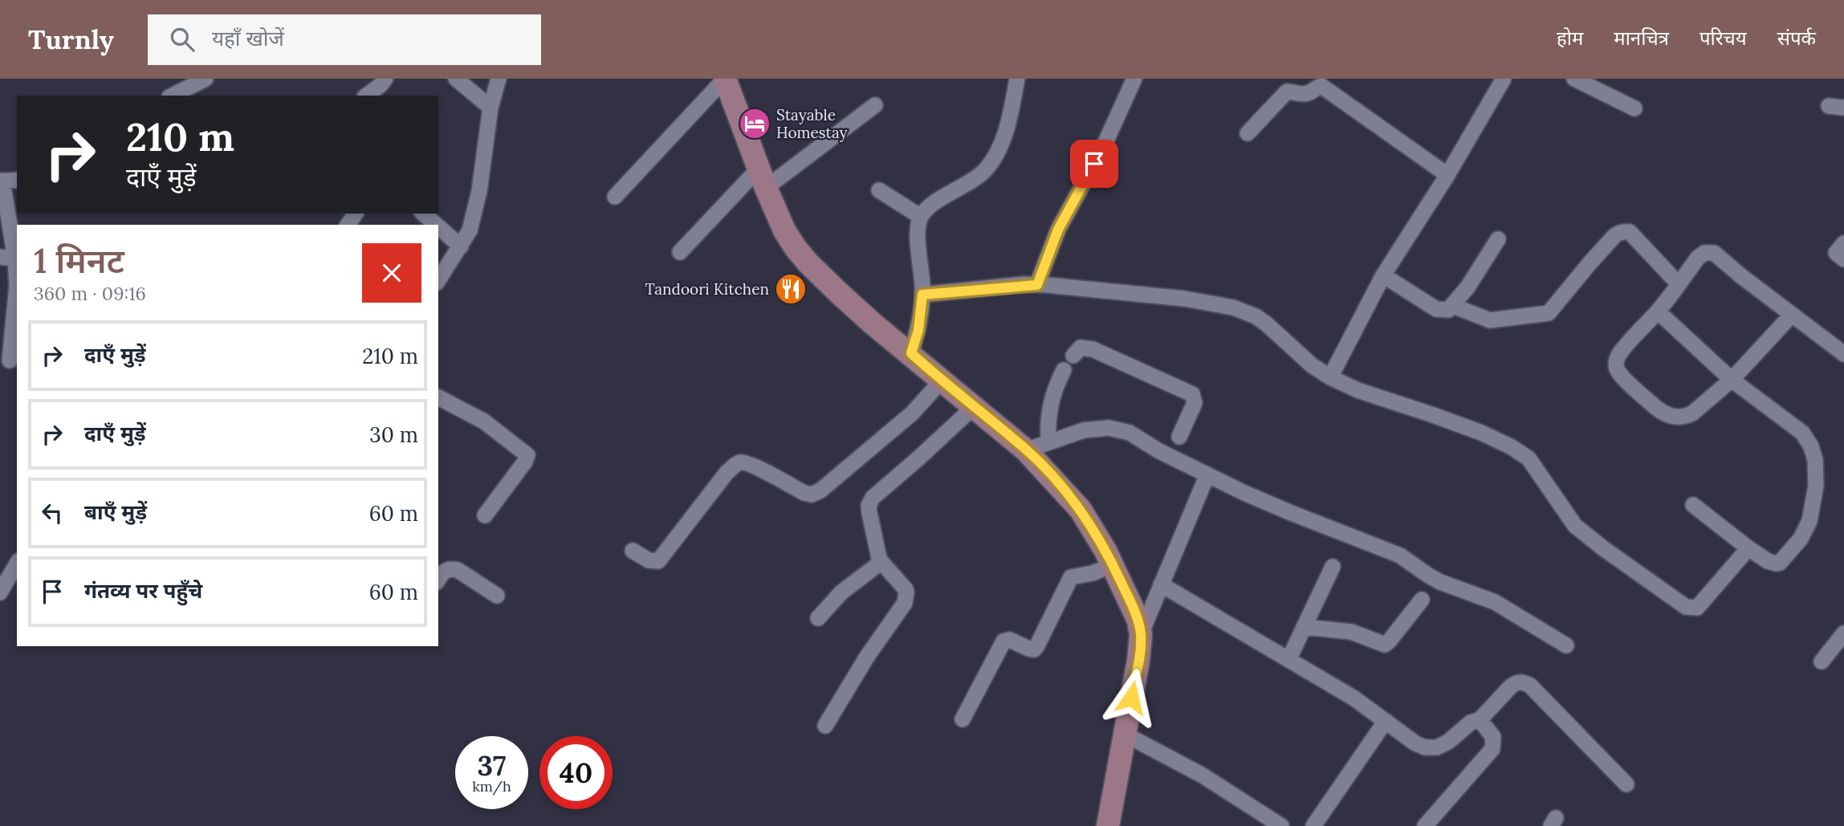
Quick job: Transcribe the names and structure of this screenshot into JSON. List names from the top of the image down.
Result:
{
  "places": {
    "hotel": ["Stayable Homestay"],
    "restaurant": ["Tandoori Kitchen"]
  },
  "page": {
    "header": "Turnly",
    "search": "यहाँ खोजें",
    "nav": [
      "होम",
      "मानचित्र",
      "परिचय",
      "संपर्क"
    ],
    "turn": ["210 m", "दाएँ मुड़ें"],
    "heading": ["1 मिनट", "360 m · 09:16"],
    "list": [
      {
        "name": "दाएँ मुड़ें",
        "value": "210 m"
      },
      {
        "name": "दाएँ मुड़ें",
        "value": "30 m"
      },
      {
        "name": "बाएँ मुड़ें",
        "value": "60 m"
      },
      {
        "name": "गंतव्य पर पहुँचे",
        "value": "60 m"
      }
    ],
    "speed": "37 km/h",
    "limit": "40"
  }
}
